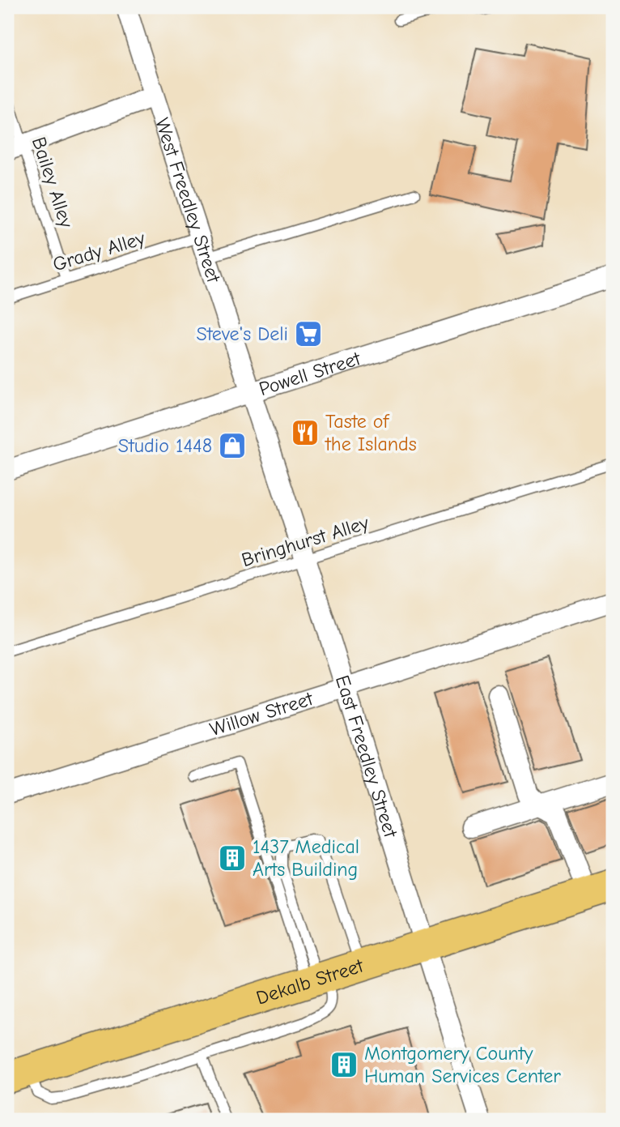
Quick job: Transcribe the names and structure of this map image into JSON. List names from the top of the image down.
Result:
{
  "streets": {
    "highway": ["Dekalb Street"],
    "street": [
      "West Freedley Street",
      "Powell Street",
      "Willow Street",
      "East Freedley Street"
    ],
    "lane": ["Bailey Alley", "Grady Alley", "Bringhurst Alley"]
  },
  "crossings": [
    ["Bailey Alley", "Grady Alley"],
    ["West Freedley Street", "Grady Alley"],
    ["West Freedley Street", "Powell Street"],
    ["West Freedley Street", "East Freedley Street"],
    ["Powell Street", "East Freedley Street"],
    ["Bringhurst Alley", "East Freedley Street"],
    ["Willow Street", "East Freedley Street"],
    ["East Freedley Street", "Dekalb Street"]
  ],
  "places": {
    "supermarket": ["Steve's Deli"],
    "restaurant": ["Taste of the Islands"],
    "shop": ["Studio 1448"],
    "building": ["1437 Medical Arts Building", "Montgomery County Human Services Center"]
  }
}
